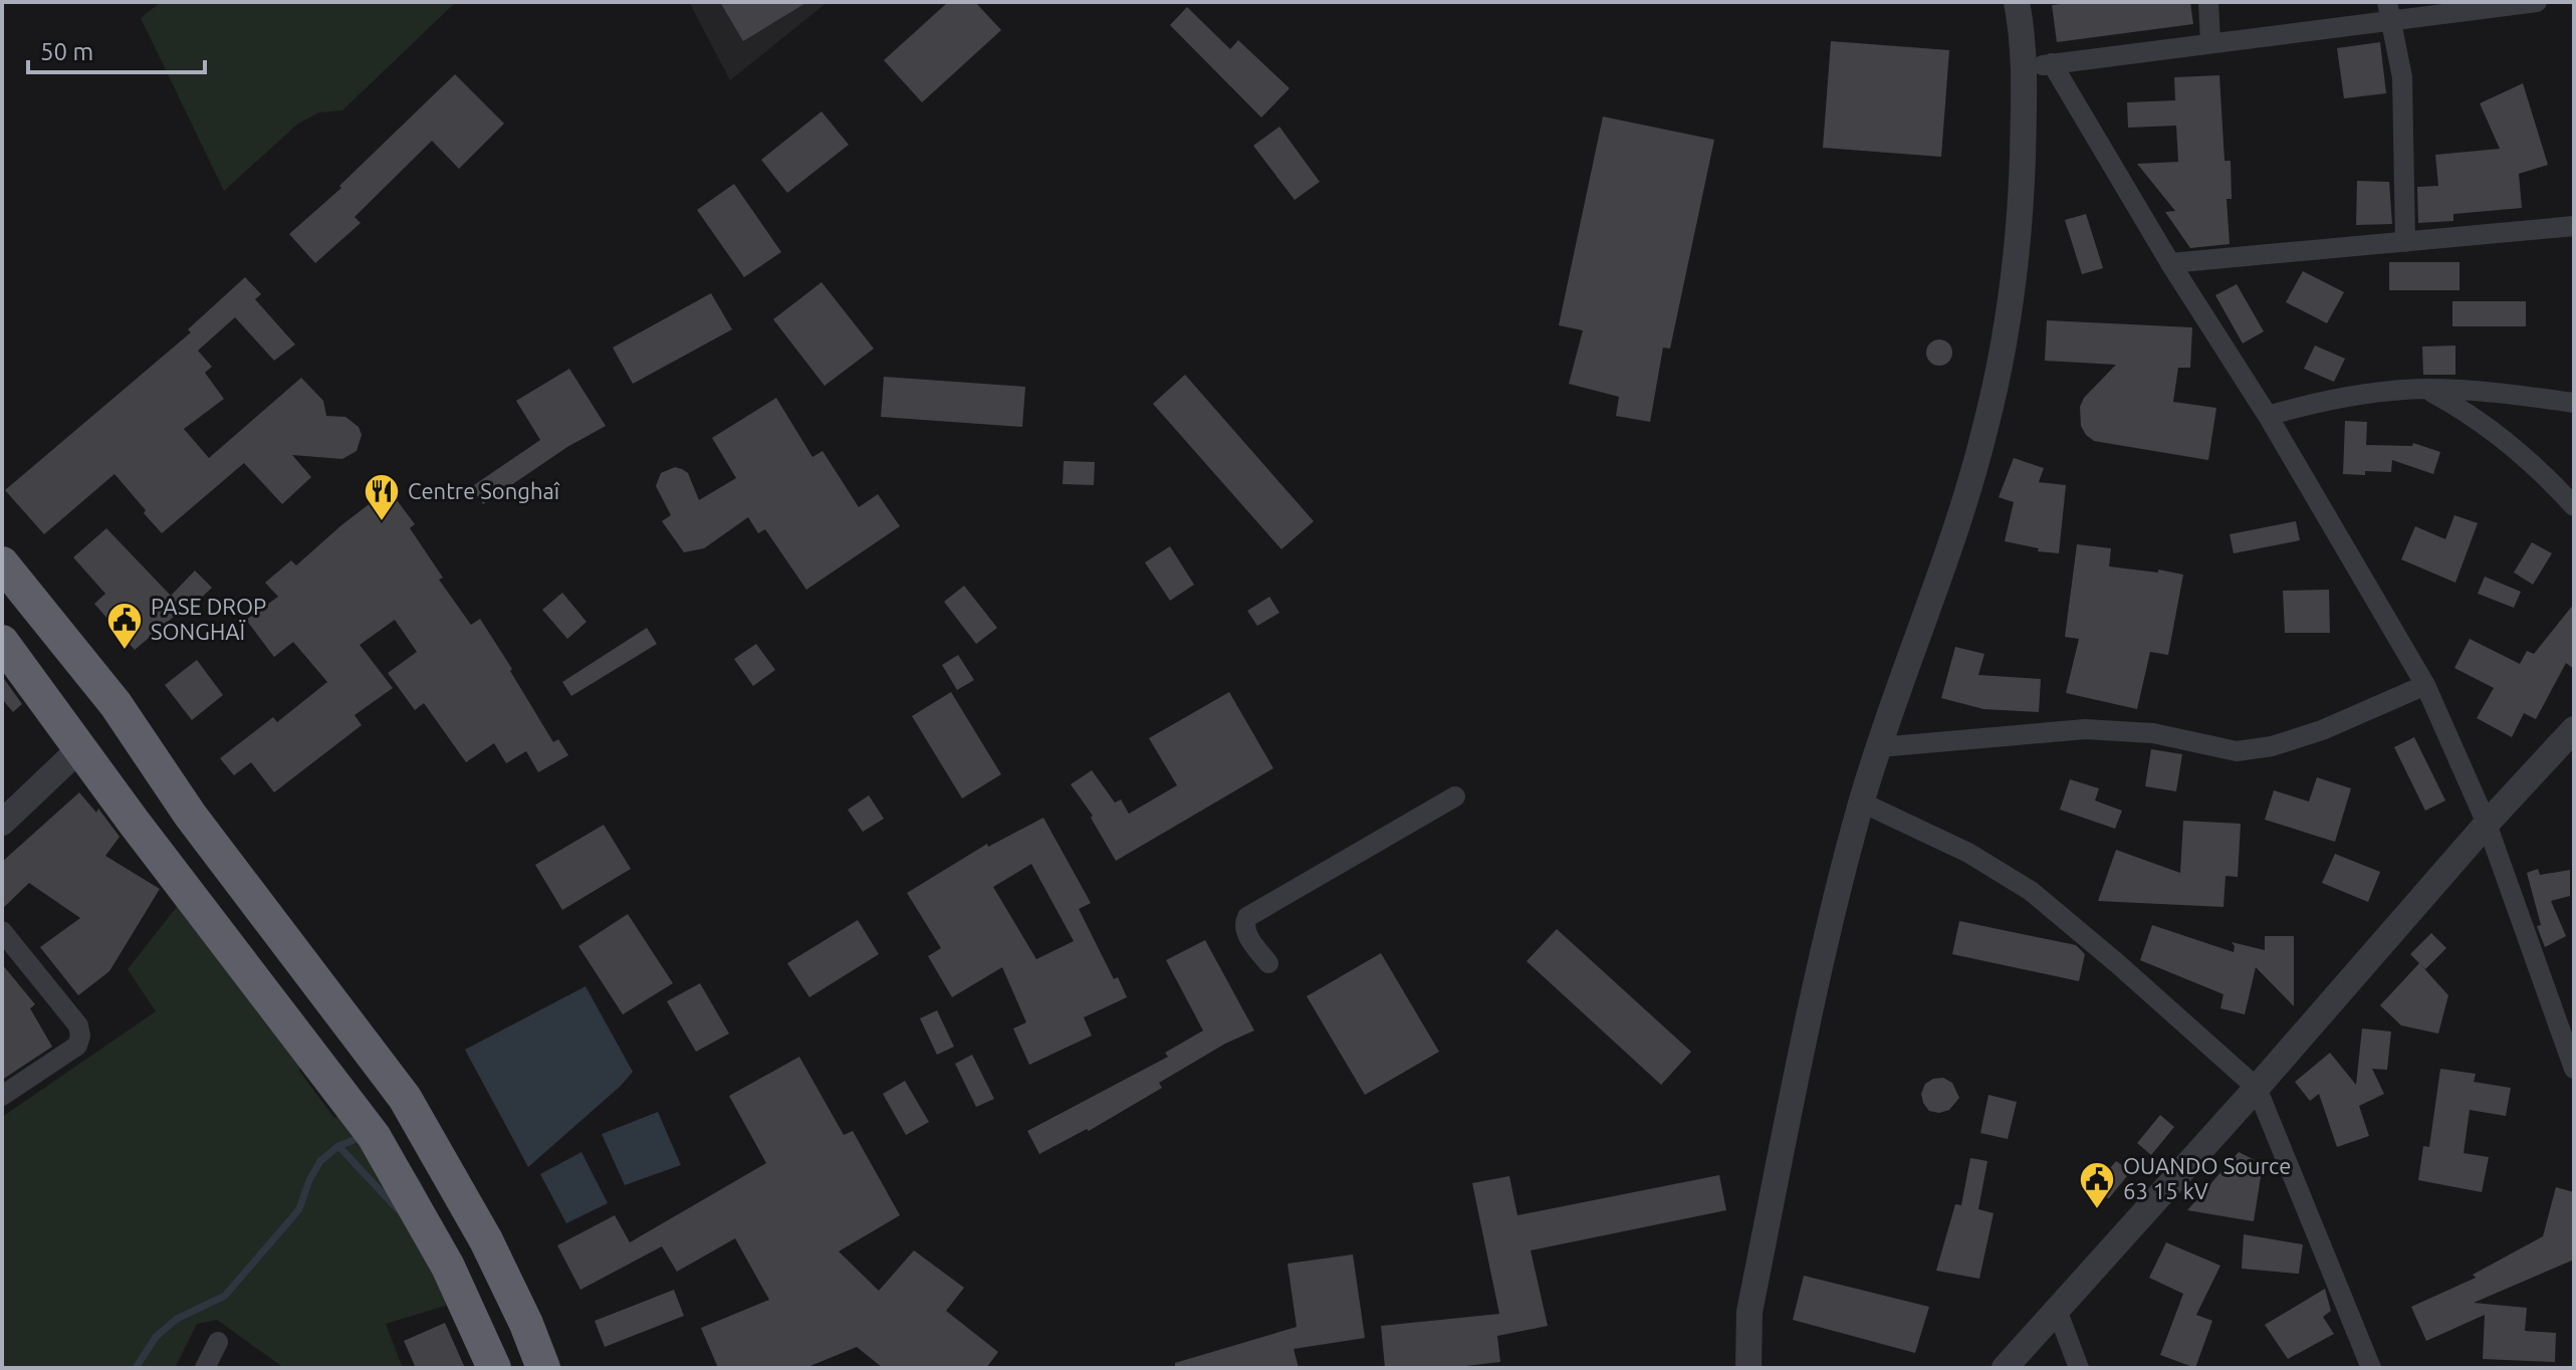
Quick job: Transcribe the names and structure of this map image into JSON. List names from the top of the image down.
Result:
{
  "places": {
    "restaurant": ["Centre Songhaî"],
    "public building": ["PASE DROP SONGHAÏ", "OUANDO Source 63 15 kV"]
  },
  "scale_bar": "50 m"
}
